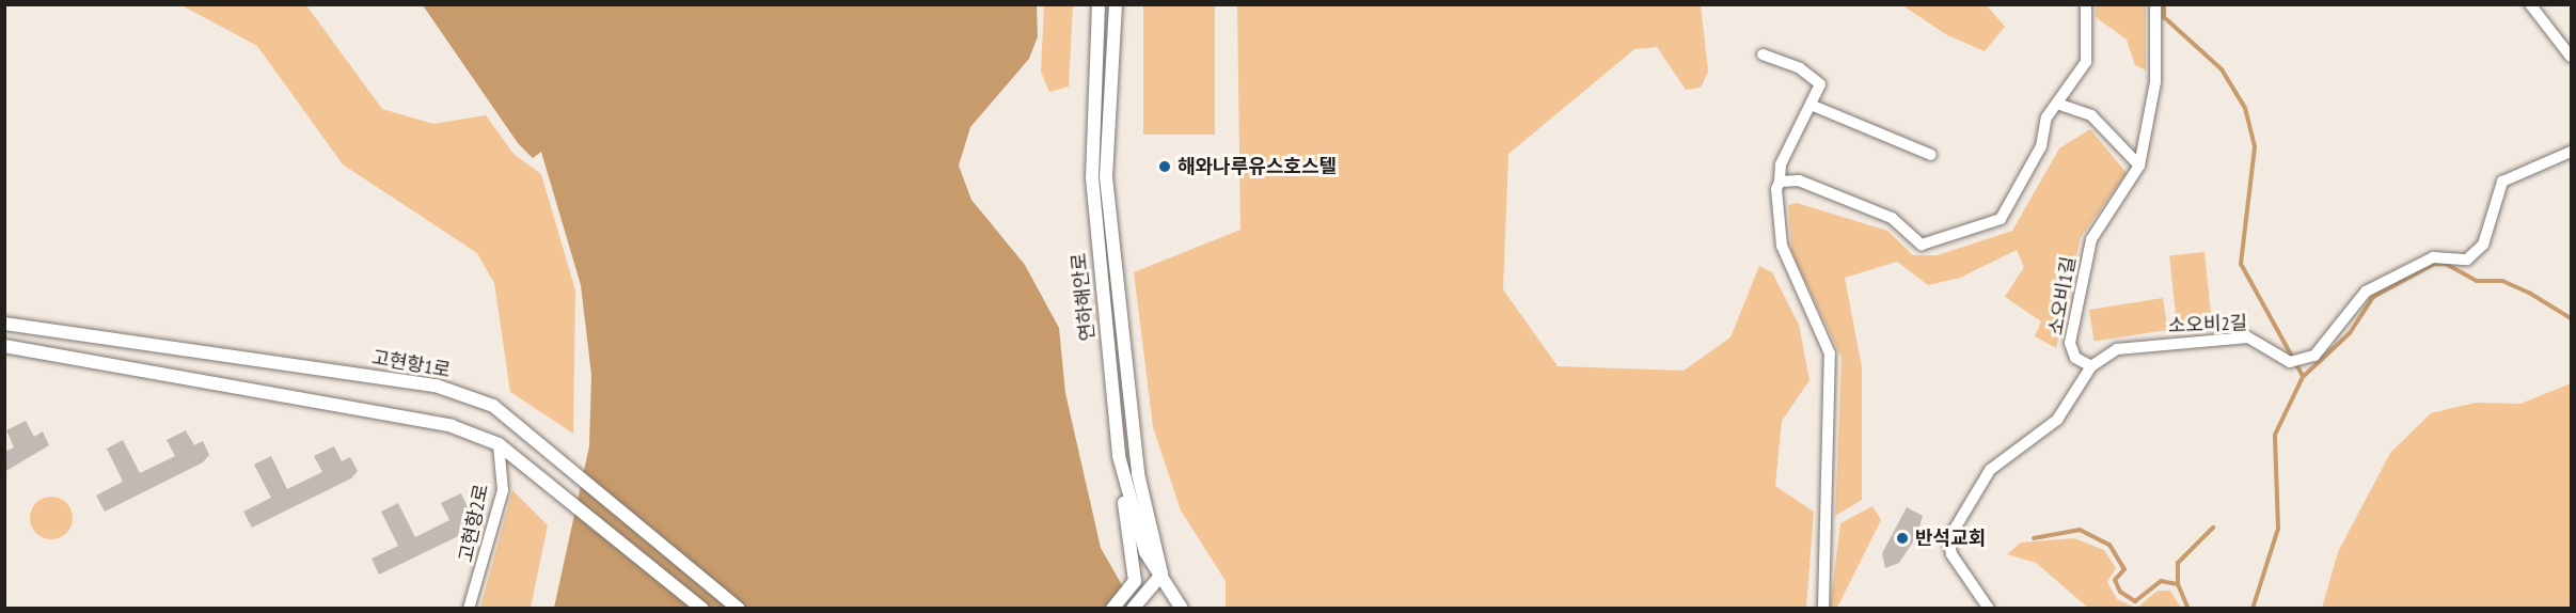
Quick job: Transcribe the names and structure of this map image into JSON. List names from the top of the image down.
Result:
{
  "streets": {
    "street": [
      "소오비1길",
      "연하해안로",
      "소오비2길",
      "고현항1로",
      "고현항2로"
    ]
  },
  "crossings": [
    ["소오비1길", "소오비2길"]
  ],
  "places": ["해와나루유스호스텔", "반석교회"]
}
